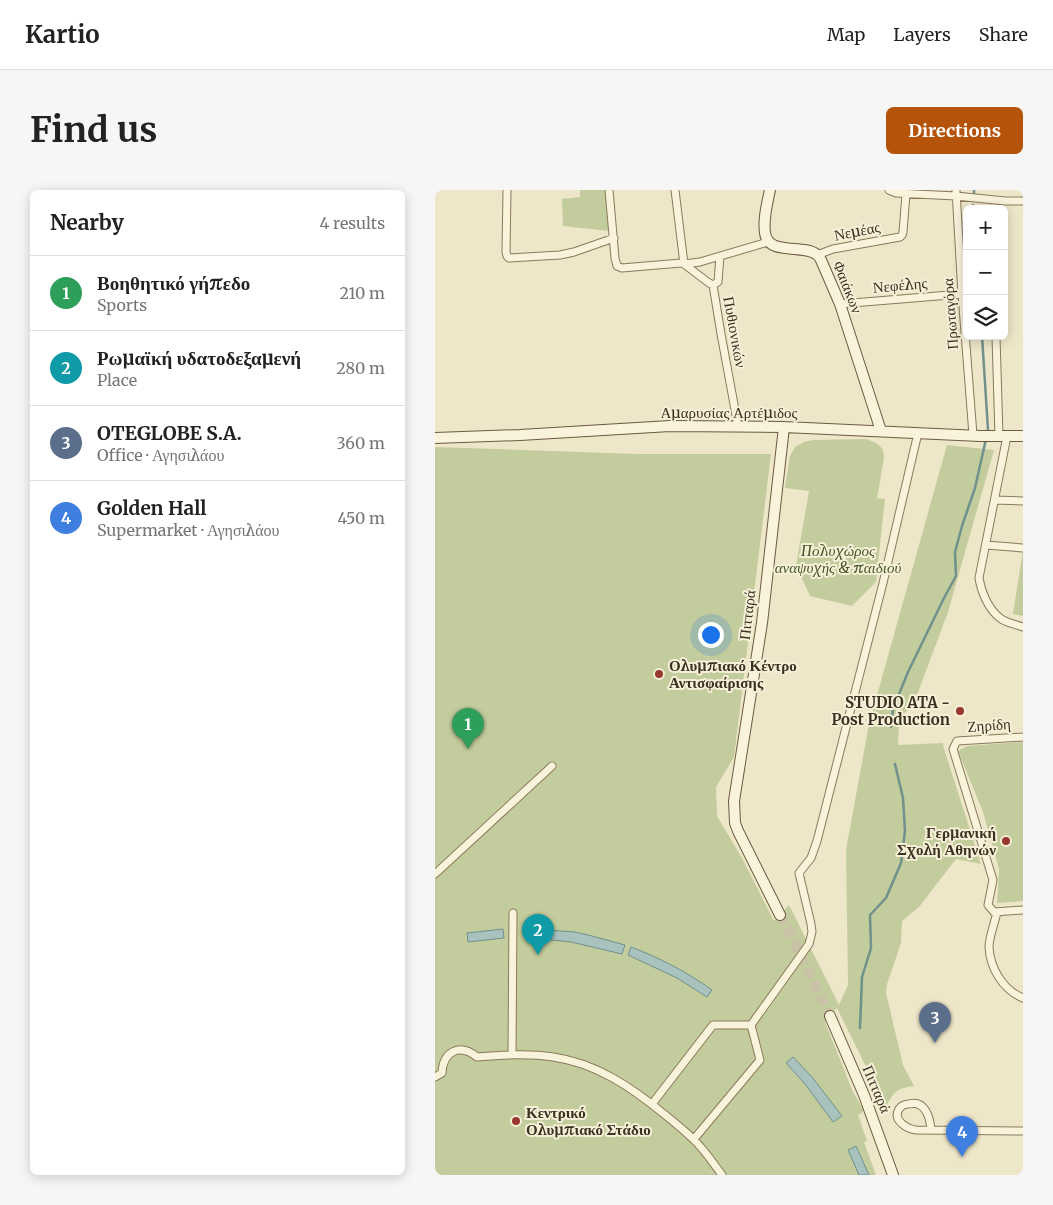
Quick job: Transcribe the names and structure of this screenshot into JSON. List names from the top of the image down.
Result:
{
  "streets": {
    "street": [
      "Νεμέας",
      "Νεφέλης",
      "Φαιάκων",
      "Πρωταγόρα",
      "Πυθιονικών",
      "Αμαρυσίας Αρτέμιδος",
      "Πιτταρά",
      "Ζηρίδη"
    ]
  },
  "crossings": [
    ["Νεμέας", "Φαιάκων"],
    ["Νεφέλης", "Φαιάκων"],
    ["Νεφέλης", "Πρωταγόρα"],
    ["Φαιάκων", "Αμαρυσίας Αρτέμιδος"],
    ["Πρωταγόρα", "Αμαρυσίας Αρτέμιδος"],
    ["Πυθιονικών", "Αμαρυσίας Αρτέμιδος"],
    ["Αμαρυσίας Αρτέμιδος", "Πιτταρά"]
  ],
  "parks": ["Πολυχώρος αναψυχής & παιδιού"],
  "places": [
    "Ολυμπιακό Κέντρο Αντισφαίρισης",
    "STUDIO ATA - Post Production",
    "Γερμανική Σχολή Αθηνών",
    "Κεντρικό Ολυμπιακό Στάδιο"
  ],
  "page": {
    "header": "Kartio",
    "nav": ["Map", "Layers", "Share"],
    "buttons": "Directions",
    "title": "Find us",
    "heading": ["Nearby", "4 results"],
    "map_buttons": ["+", "−"],
    "list": [
      {
        "mark": "1",
        "name": "Βοηθητικό γήπεδο",
        "note": "Sports",
        "value": "210 m"
      },
      {
        "mark": "2",
        "name": "Ρωμαϊκή υδατοδεξαμενή",
        "note": "Place",
        "value": "280 m"
      },
      {
        "mark": "3",
        "name": "OTEGLOBE S.A.",
        "note": "Office · Αγησιλάου",
        "value": "360 m"
      },
      {
        "mark": "4",
        "name": "Golden Hall",
        "note": "Supermarket · Αγησιλάου",
        "value": "450 m"
      }
    ],
    "pins": [
      "1",
      "2",
      "3",
      "4"
    ]
  }
}
